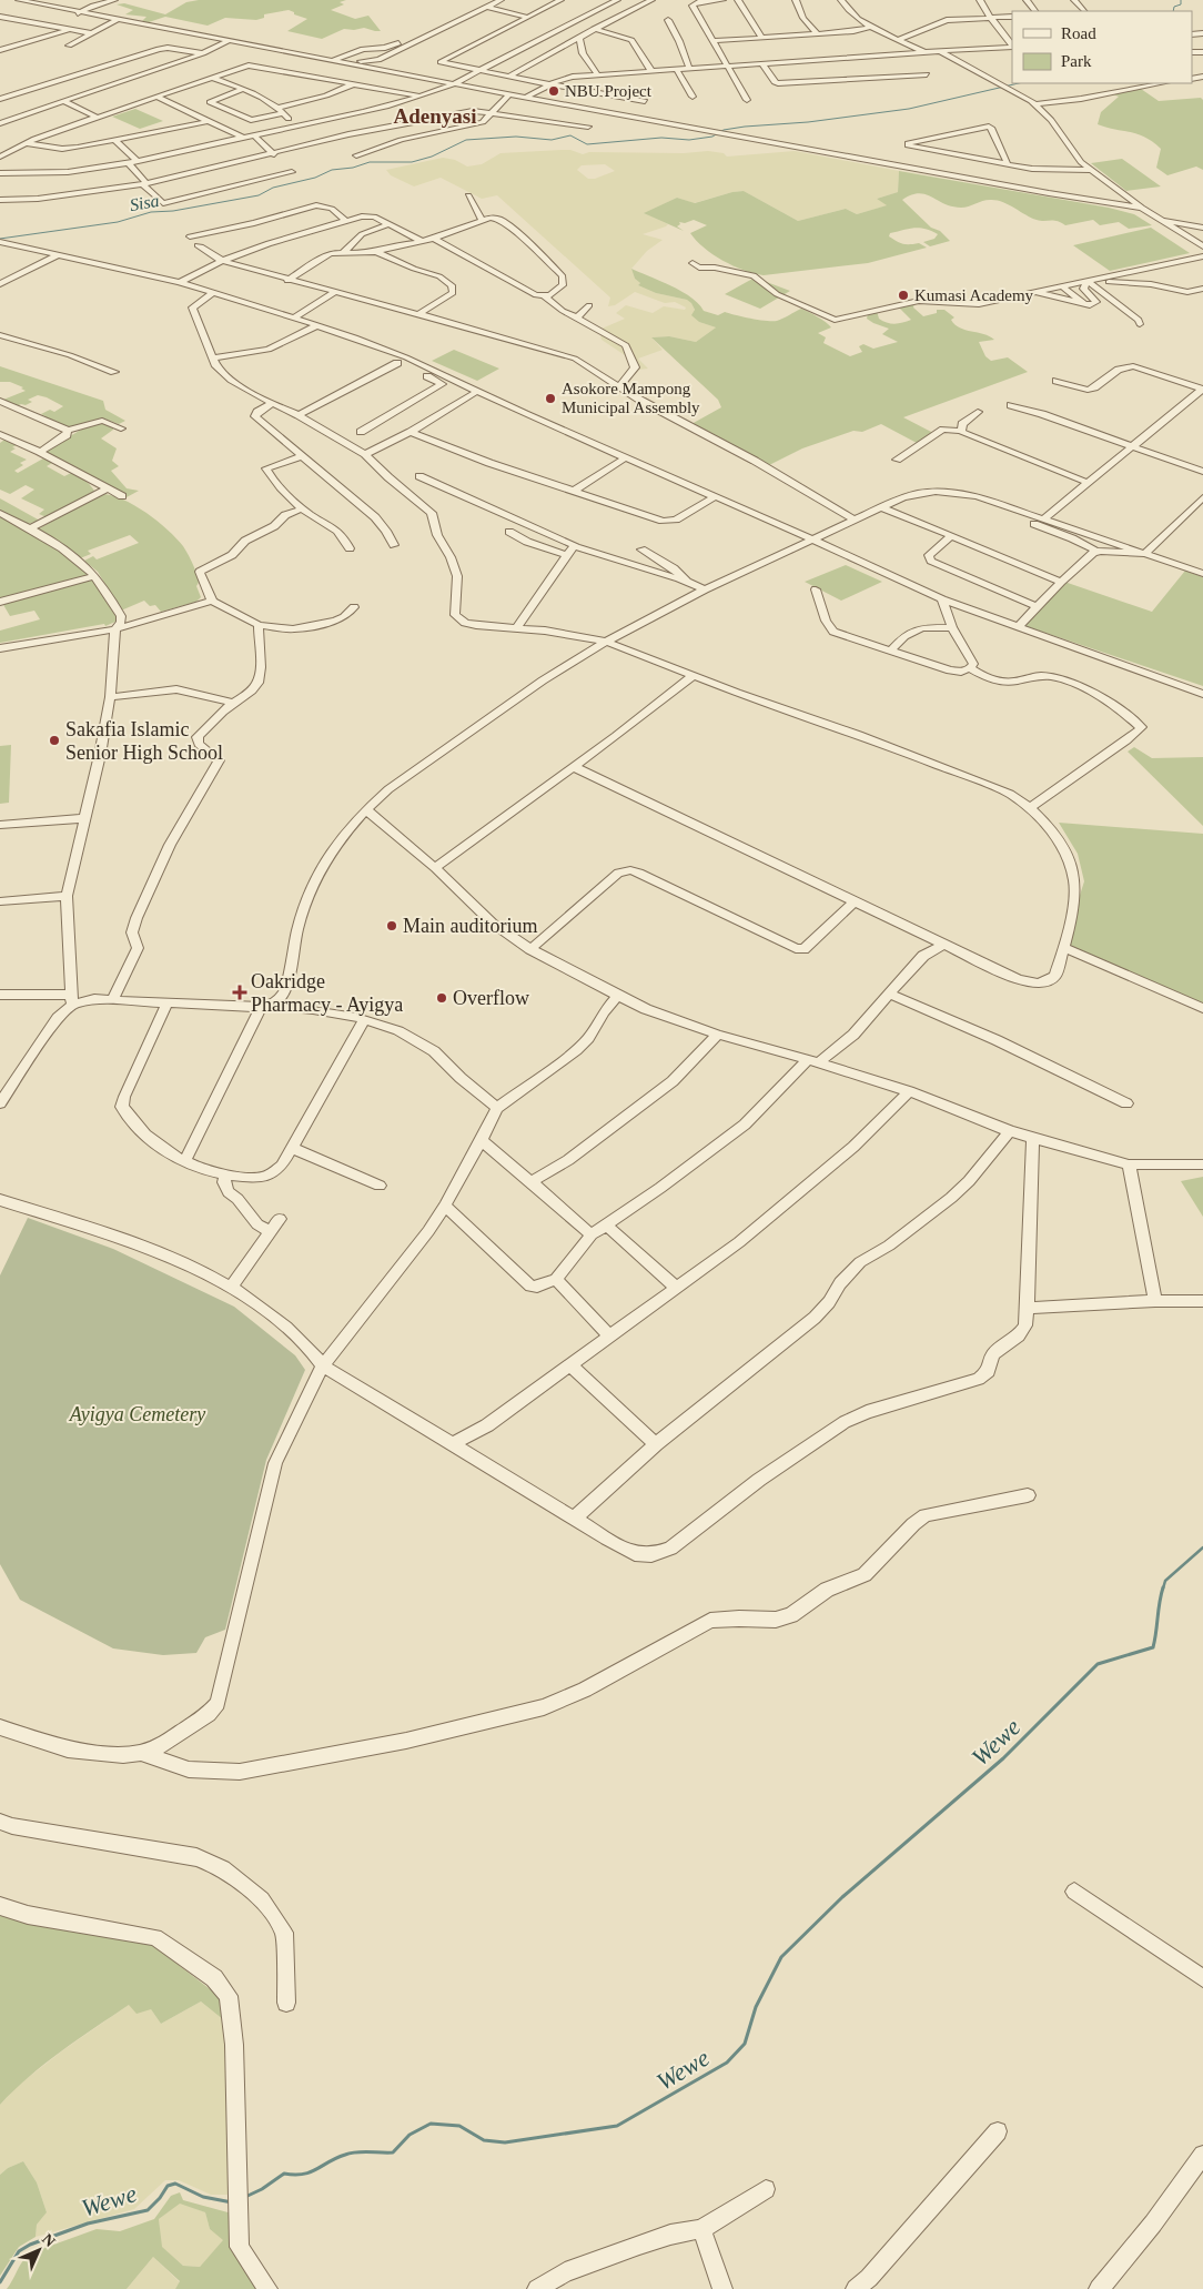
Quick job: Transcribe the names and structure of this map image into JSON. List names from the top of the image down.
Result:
{
  "districts": ["Adenyasi"],
  "water": ["Sisa", "Wewe"],
  "parks": ["Ayigya Cemetery"],
  "places": {
    "other": [
      "NBU Project",
      "Kumasi Academy",
      "Asokore Mampong Municipal Assembly",
      "Sakafia Islamic Senior High School",
      "Main auditorium",
      "Overflow"
    ],
    "health": ["Oakridge Pharmacy - Ayigya"]
  },
  "legend": ["Road", "Park"],
  "north": "top right"
}
